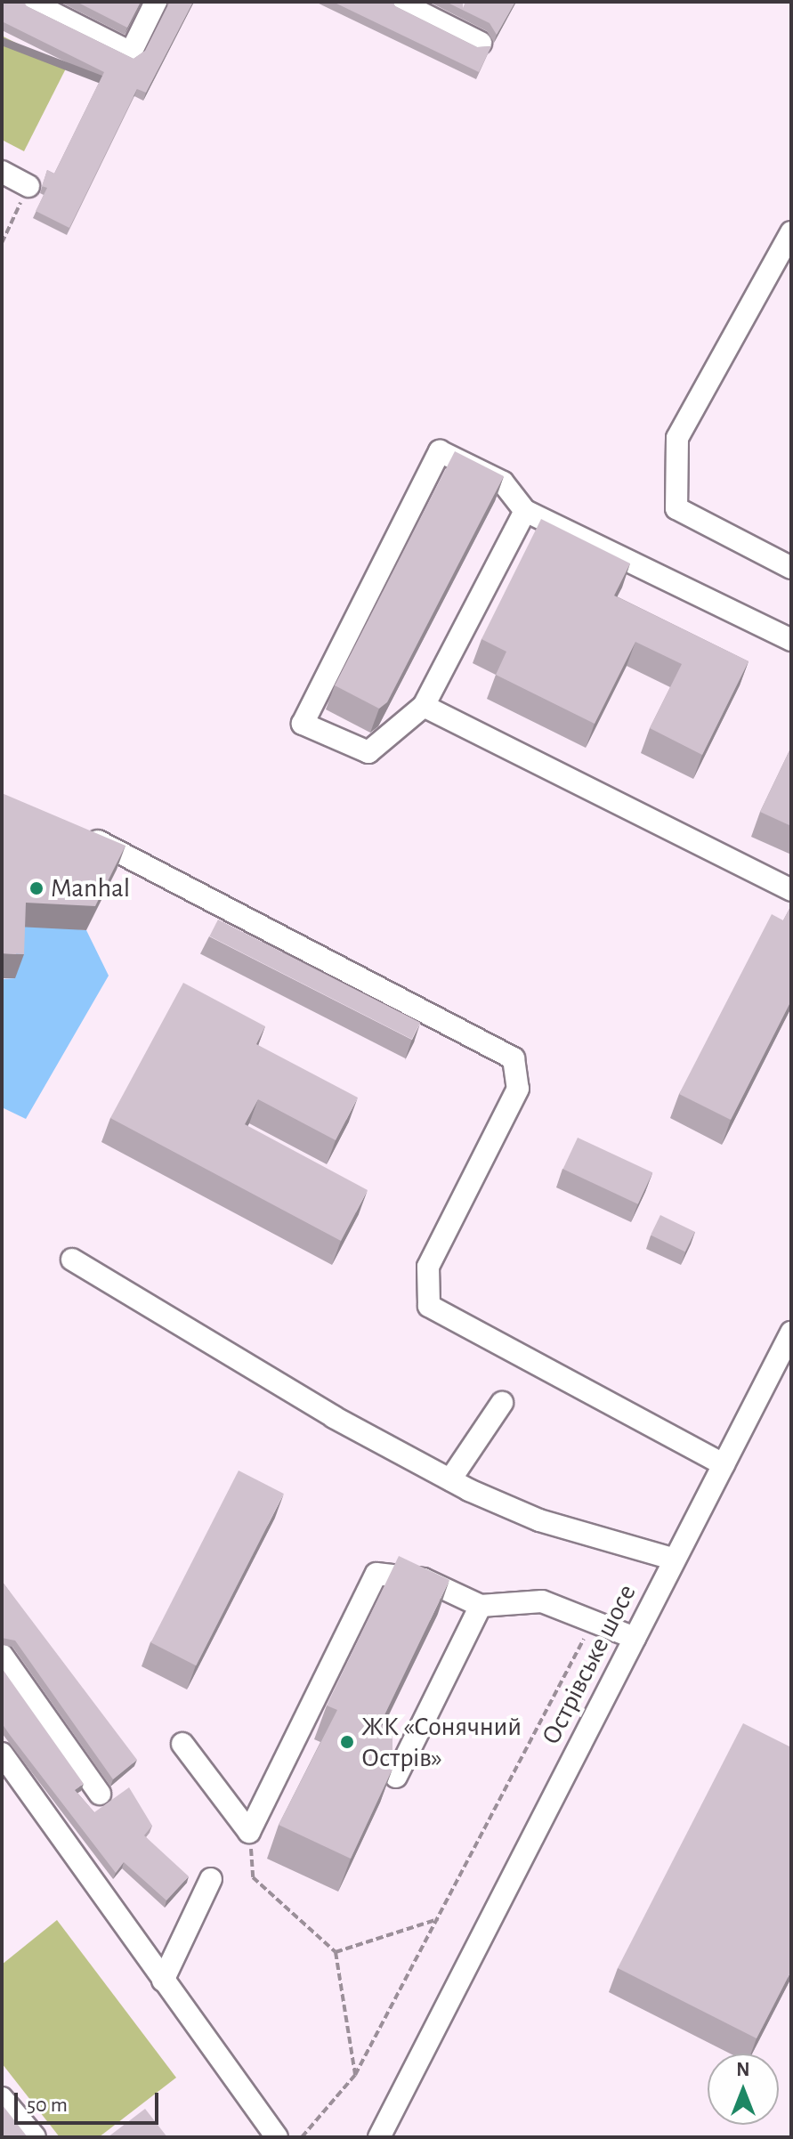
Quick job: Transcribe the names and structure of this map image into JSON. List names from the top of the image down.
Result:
{
  "streets": {
    "street": ["Острівське шосе"]
  },
  "places": ["Manhal", "ЖК «Сонячний Острів»"],
  "scale_bar": "50 m",
  "north": "top"
}
